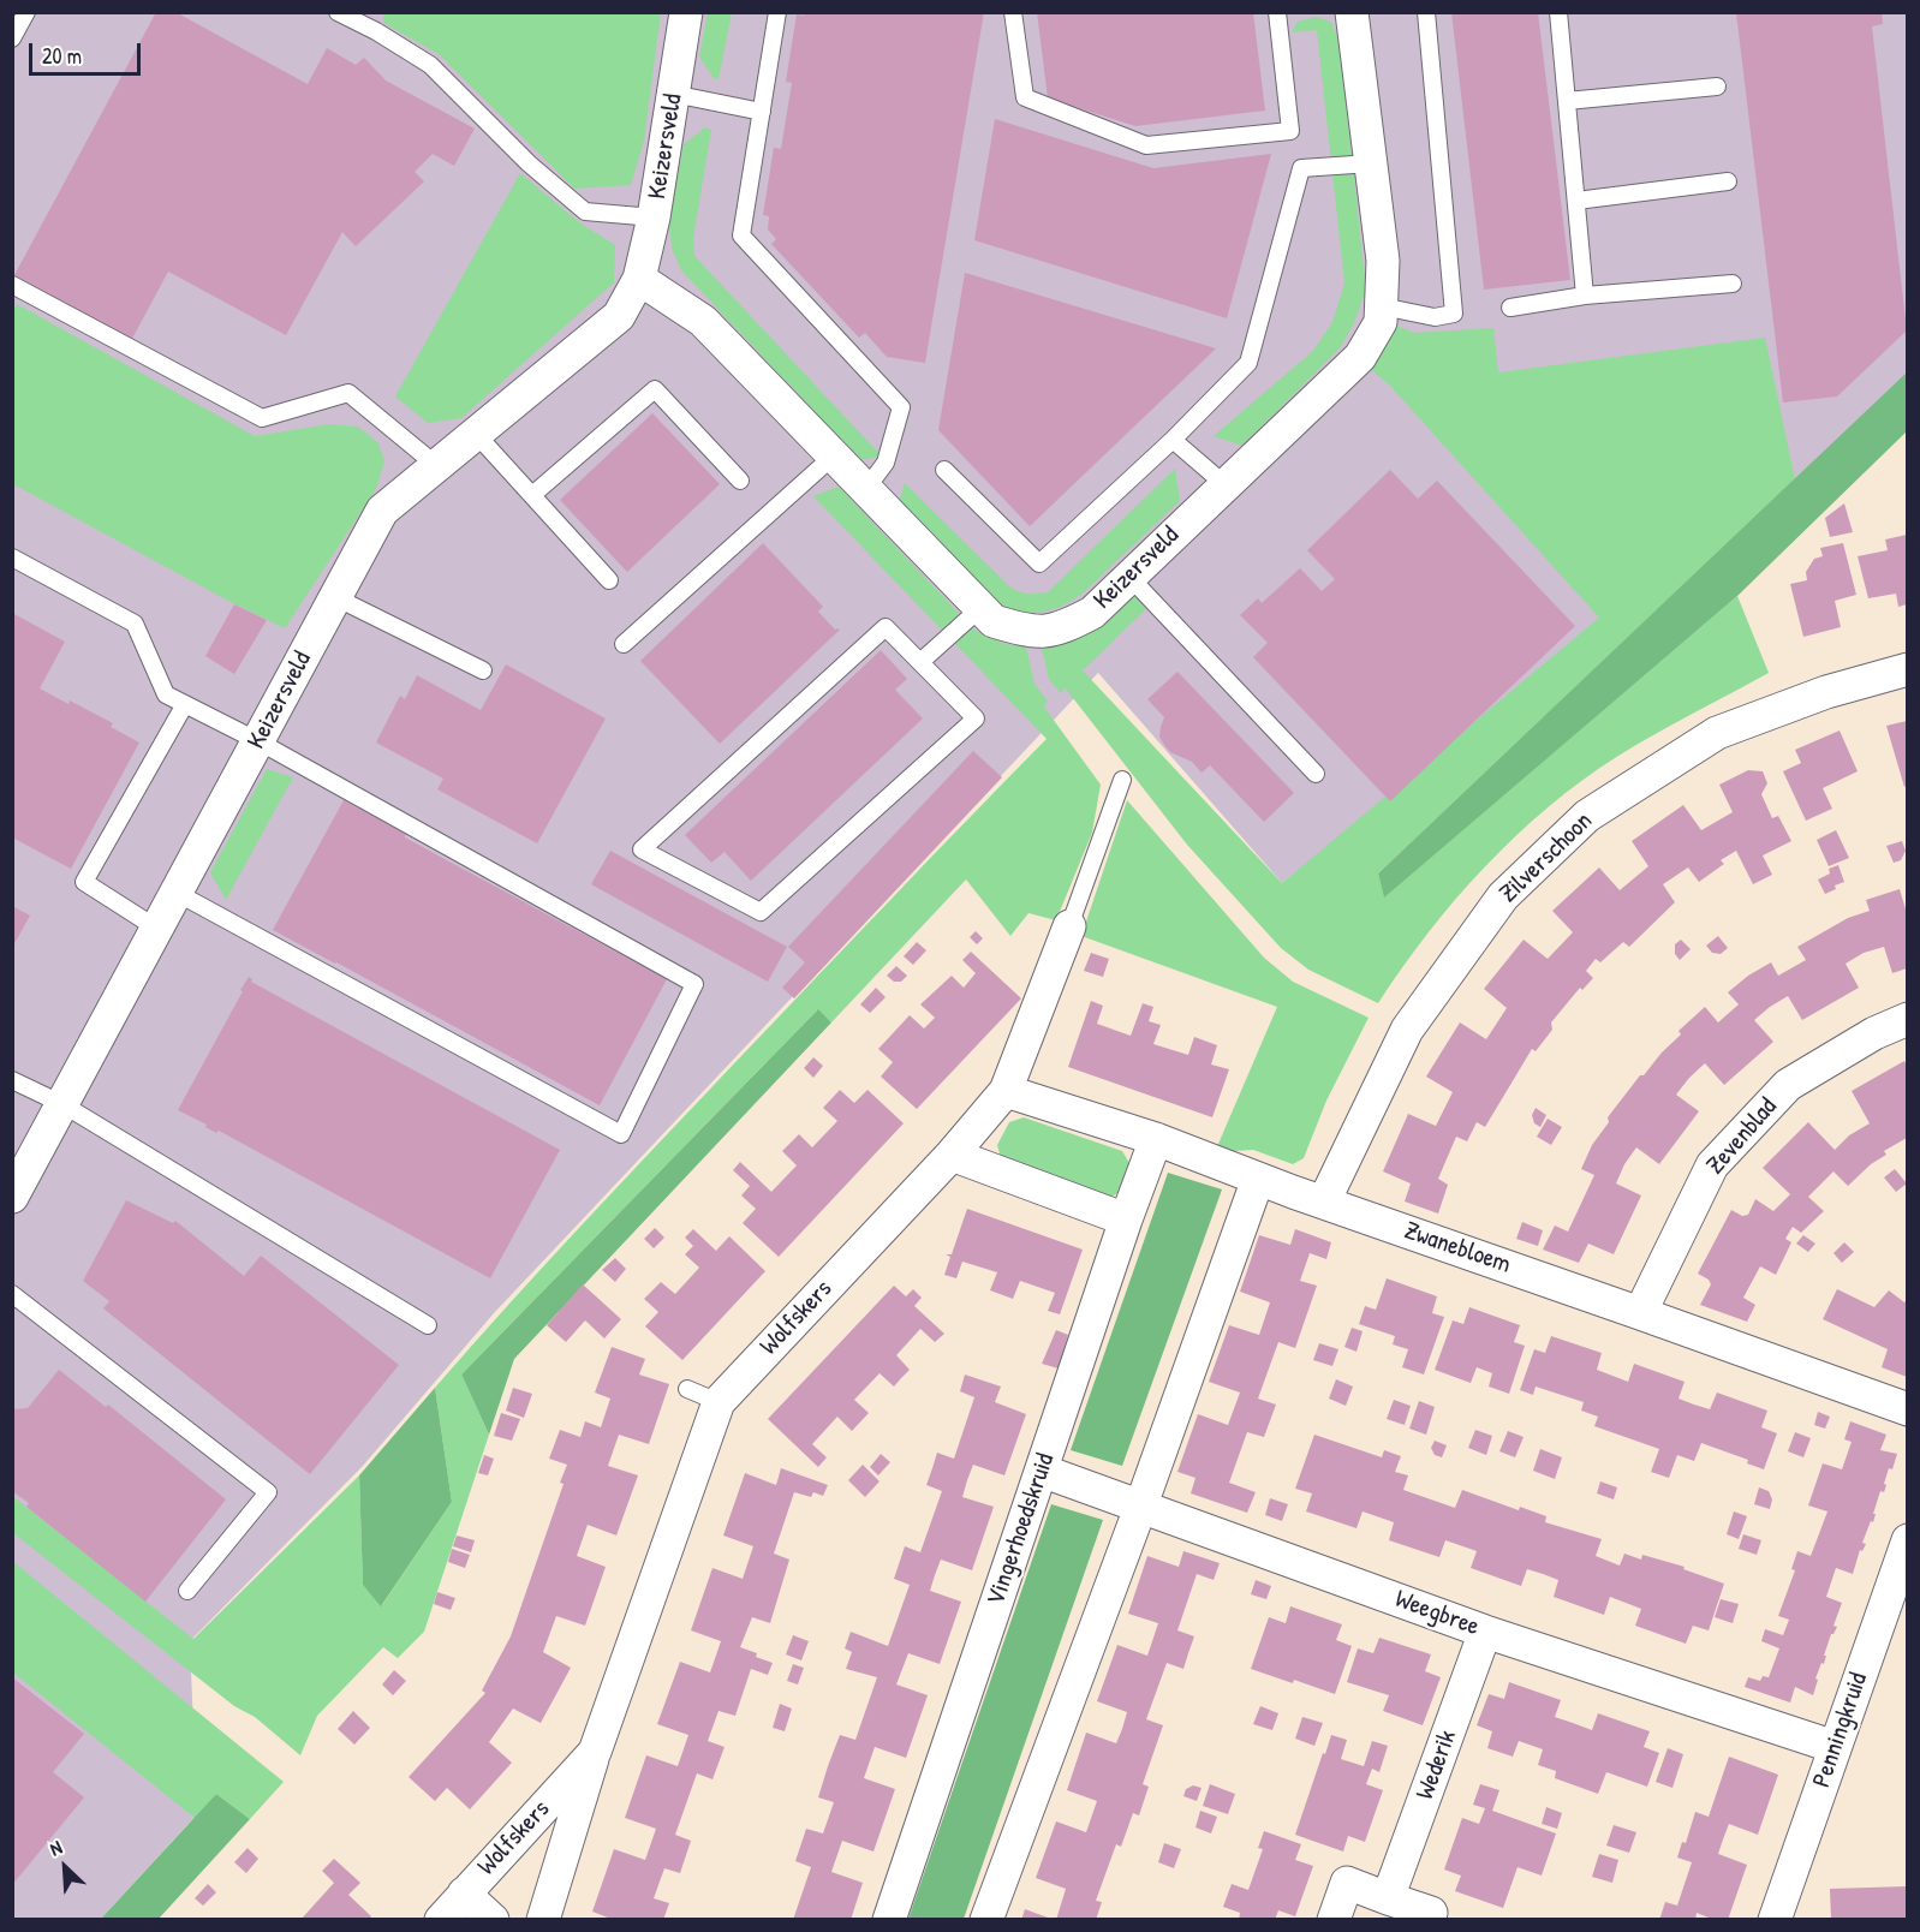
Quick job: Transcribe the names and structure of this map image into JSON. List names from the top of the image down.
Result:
{
  "streets": {
    "street": [
      "Keizersveld",
      "Zilverschoon",
      "Zevenblad",
      "Zwanebloem",
      "Wolfskers",
      "Vingerhoedskruid",
      "Weegbree",
      "Penningkruid",
      "Wederik"
    ]
  },
  "crossings": [
    ["Zilverschoon", "Zwanebloem"],
    ["Zevenblad", "Zwanebloem"],
    ["Zwanebloem", "Wolfskers"],
    ["Zwanebloem", "Vingerhoedskruid"],
    ["Vingerhoedskruid", "Weegbree"],
    ["Weegbree", "Penningkruid"],
    ["Weegbree", "Wederik"]
  ],
  "scale_bar": "20 m",
  "north": "top left"
}
